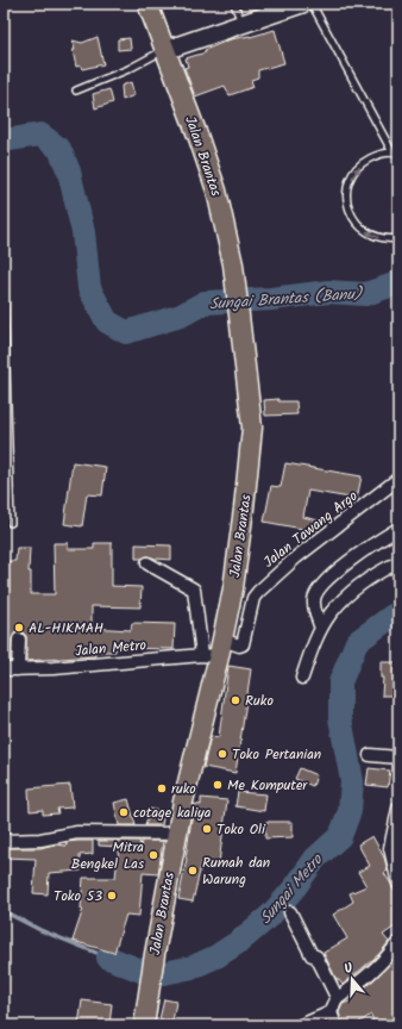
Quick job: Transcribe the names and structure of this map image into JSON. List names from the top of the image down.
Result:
{
  "streets": {
    "main road": ["Jalan Brantas"],
    "street": ["Jalan Tawang Argo", "Jalan Metro"]
  },
  "crossings": [
    ["Jalan Brantas", "Jalan Tawang Argo"],
    ["Jalan Brantas", "Jalan Metro"],
    ["Jalan Tawang Argo", "Jalan Metro"]
  ],
  "water": ["Sungai Brantas (Banu)", "Sungai Metro"],
  "places": [
    "AL-HIKMAH",
    "Ruko",
    "Toko Pertanian",
    "Me Komputer",
    "ruko",
    "cotage kaliya",
    "Toko Oli",
    "Mitra Bengkel Las",
    "Rumah dan Warung",
    "Toko 53"
  ],
  "north": "top"
}
